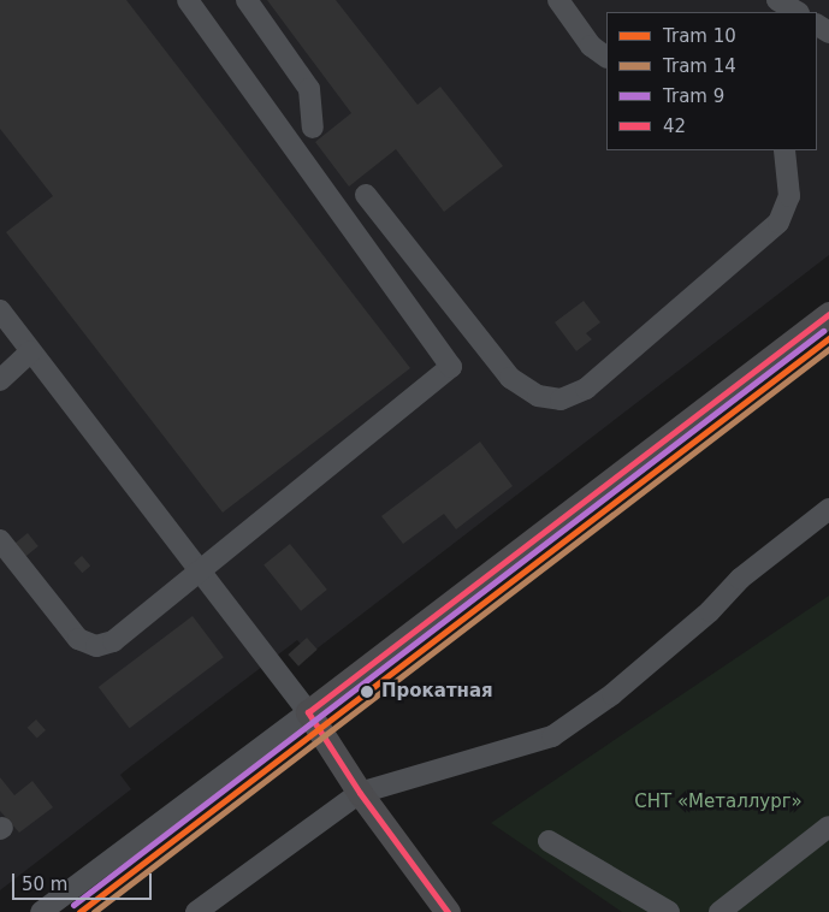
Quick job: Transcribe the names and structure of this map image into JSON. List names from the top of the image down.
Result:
{
  "parks": ["СНТ «Металлург»"],
  "places": ["Прокатная"],
  "lines": [
    "transit line 42",
    "tram line 9",
    "tram line 10",
    "tram line 14"
  ],
  "legend": [
    "Tram 10",
    "Tram 14",
    "Tram 9",
    "42"
  ],
  "scale_bar": "50 m"
}
